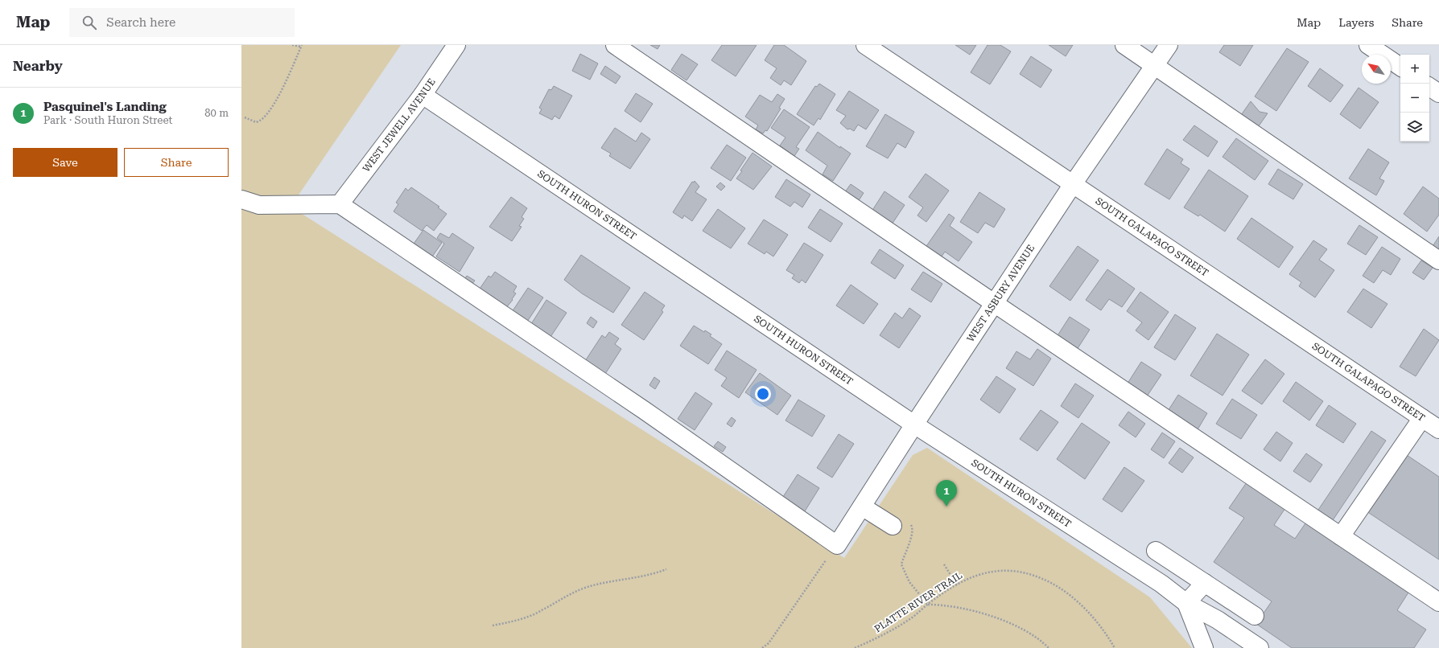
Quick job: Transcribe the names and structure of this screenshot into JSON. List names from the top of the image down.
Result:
{
  "streets": {
    "street": [
      "WEST JEWELL AVENUE",
      "SOUTH HURON STREET",
      "SOUTH GALAPAGO STREET",
      "WEST ASBURY AVENUE"
    ],
    "path": ["PLATTE RIVER TRAIL"]
  },
  "crossings": [
    ["WEST JEWELL AVENUE", "SOUTH HURON STREET"],
    ["SOUTH HURON STREET", "WEST ASBURY AVENUE"],
    ["SOUTH GALAPAGO STREET", "WEST ASBURY AVENUE"]
  ],
  "north": "top left",
  "page": {
    "header": "Map",
    "search": "Search here",
    "nav": ["Map", "Layers", "Share"],
    "heading": "Nearby",
    "map_buttons": ["+", "−"],
    "list": [
      {
        "mark": "1",
        "name": "Pasquinel's Landing",
        "note": "Park · South Huron Street",
        "value": "80 m"
      }
    ],
    "buttons": ["Save", "Share"],
    "pins": "1"
  }
}
